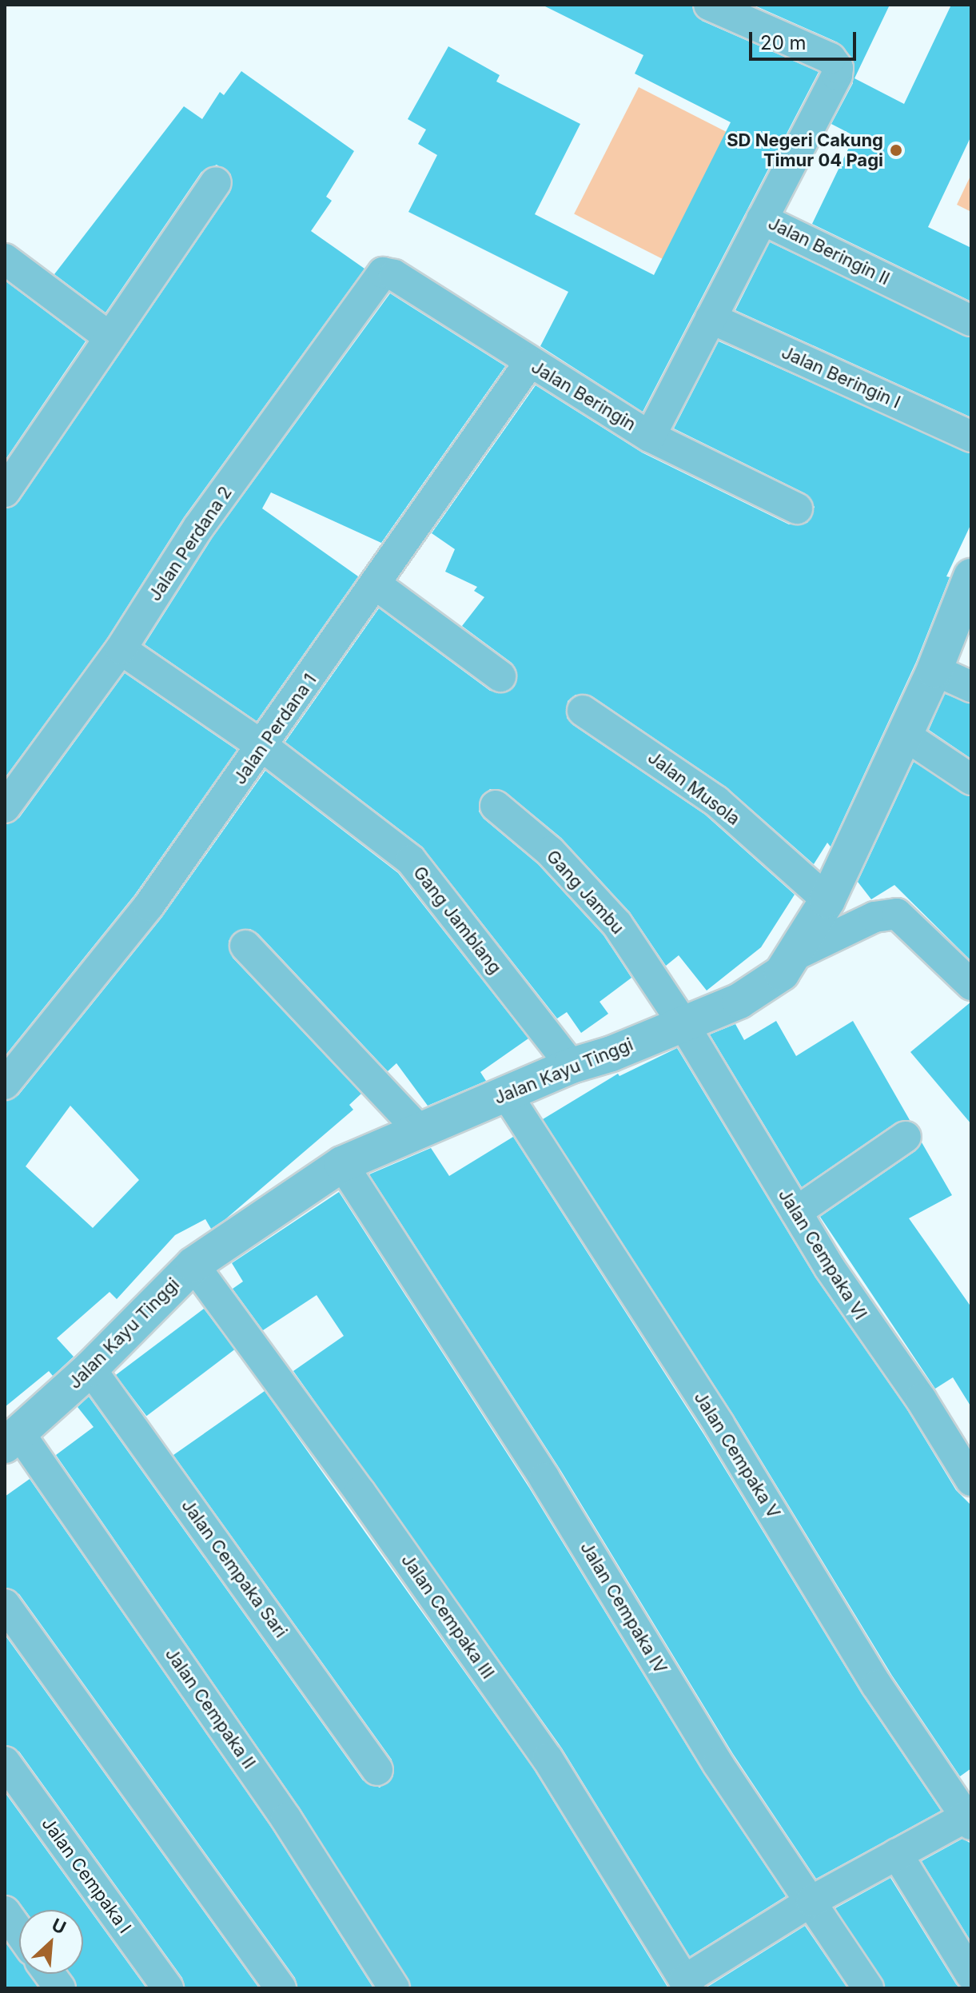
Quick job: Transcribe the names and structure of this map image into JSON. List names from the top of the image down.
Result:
{
  "streets": {
    "street": [
      "Jalan Beringin II",
      "Jalan Beringin I",
      "Jalan Beringin",
      "Jalan Perdana 2",
      "Jalan Perdana 1",
      "Jalan Musola",
      "Gang Jambu",
      "Gang Jamblang",
      "Jalan Kayu Tinggi",
      "Jalan Cempaka VI",
      "Jalan Cempaka V",
      "Jalan Cempaka Sari",
      "Jalan Cempaka IV",
      "Jalan Cempaka III",
      "Jalan Cempaka II",
      "Jalan Cempaka I"
    ]
  },
  "crossings": [
    ["Jalan Beringin II", "Jalan Beringin"],
    ["Jalan Beringin I", "Jalan Beringin"],
    ["Jalan Beringin", "Jalan Perdana 2"],
    ["Jalan Beringin", "Jalan Perdana 1"],
    ["Jalan Perdana 2", "Gang Jamblang"],
    ["Jalan Perdana 1", "Gang Jamblang"],
    ["Jalan Musola", "Jalan Kayu Tinggi"],
    ["Gang Jambu", "Jalan Kayu Tinggi"],
    ["Gang Jambu", "Jalan Cempaka VI"],
    ["Gang Jamblang", "Jalan Kayu Tinggi"],
    ["Jalan Kayu Tinggi", "Jalan Cempaka VI"],
    ["Jalan Kayu Tinggi", "Jalan Cempaka V"],
    ["Jalan Kayu Tinggi", "Jalan Cempaka Sari"],
    ["Jalan Kayu Tinggi", "Jalan Cempaka IV"],
    ["Jalan Kayu Tinggi", "Jalan Cempaka III"],
    ["Jalan Kayu Tinggi", "Jalan Cempaka II"],
    ["Jalan Cempaka IV", "Jalan Cempaka III"]
  ],
  "places": ["SD Negeri Cakung Timur 04 Pagi"],
  "scale_bar": "20 m",
  "north": "top right"
}
